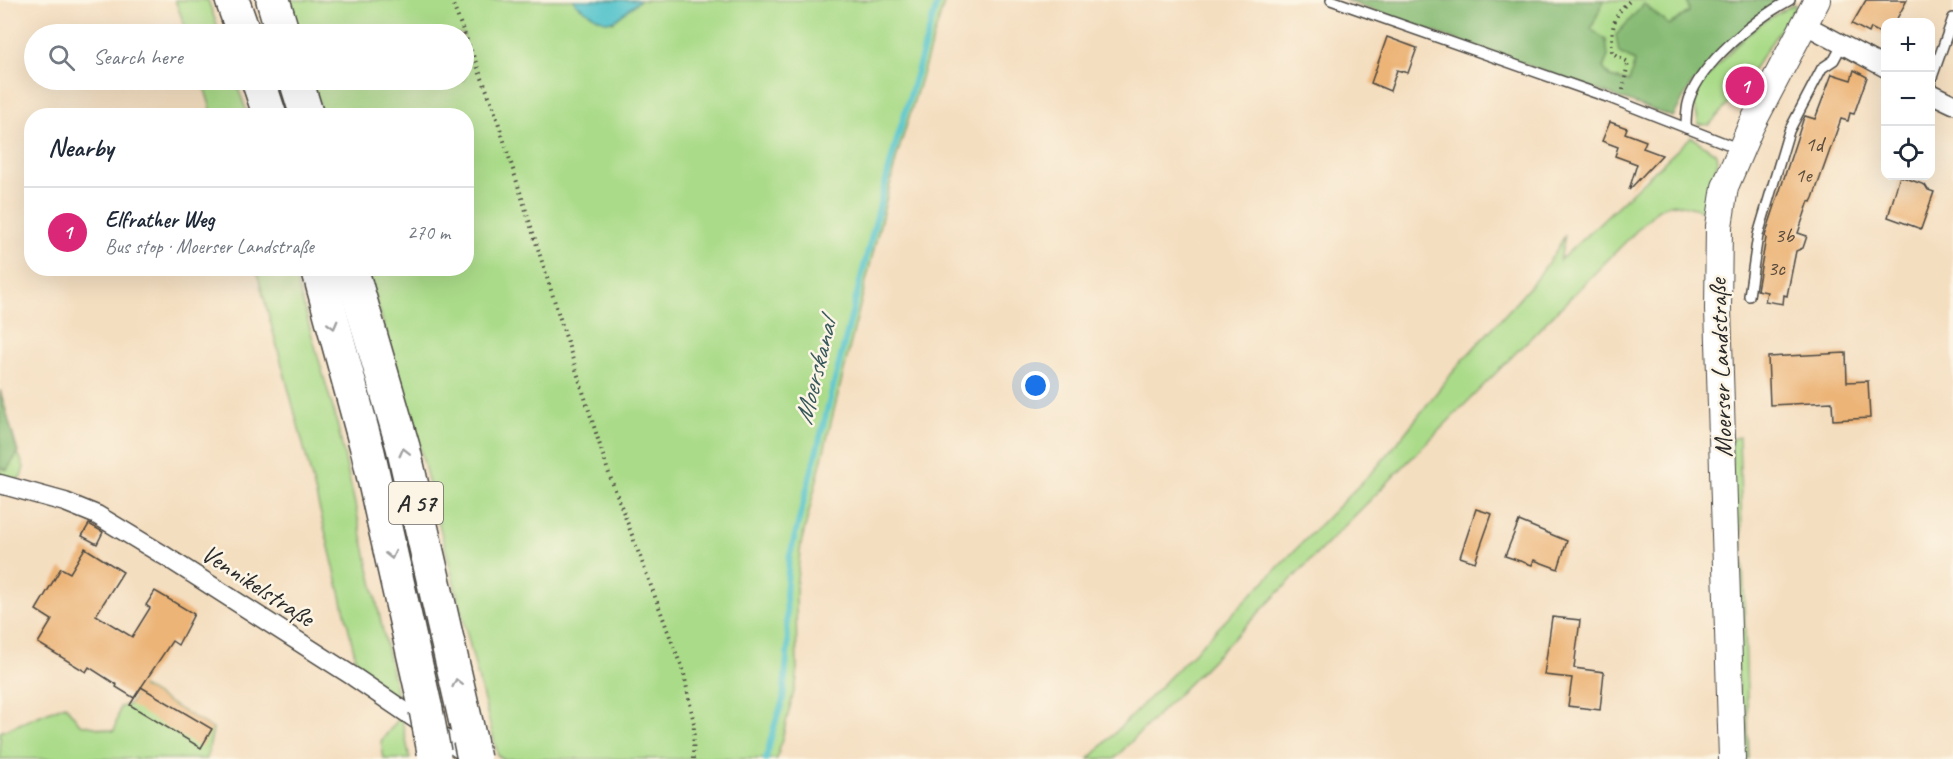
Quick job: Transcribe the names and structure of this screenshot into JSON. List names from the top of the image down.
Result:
{
  "streets": {
    "highway": ["A 57"],
    "main road": ["Moerser Landstraße"],
    "street": ["Vennikelstraße"]
  },
  "crossings": [
    ["A 57", "Vennikelstraße"]
  ],
  "water": ["Moerskanal"],
  "house_numbers": [
    "1d",
    "1e",
    "3b",
    "3c"
  ],
  "page": {
    "map_buttons": ["+", "−"],
    "search": "Search here",
    "pins": "1",
    "heading": "Nearby",
    "list": [
      {
        "mark": "1",
        "name": "Elfrather Weg",
        "note": "Bus stop · Moerser Landstraße",
        "value": "270 m"
      }
    ]
  }
}
